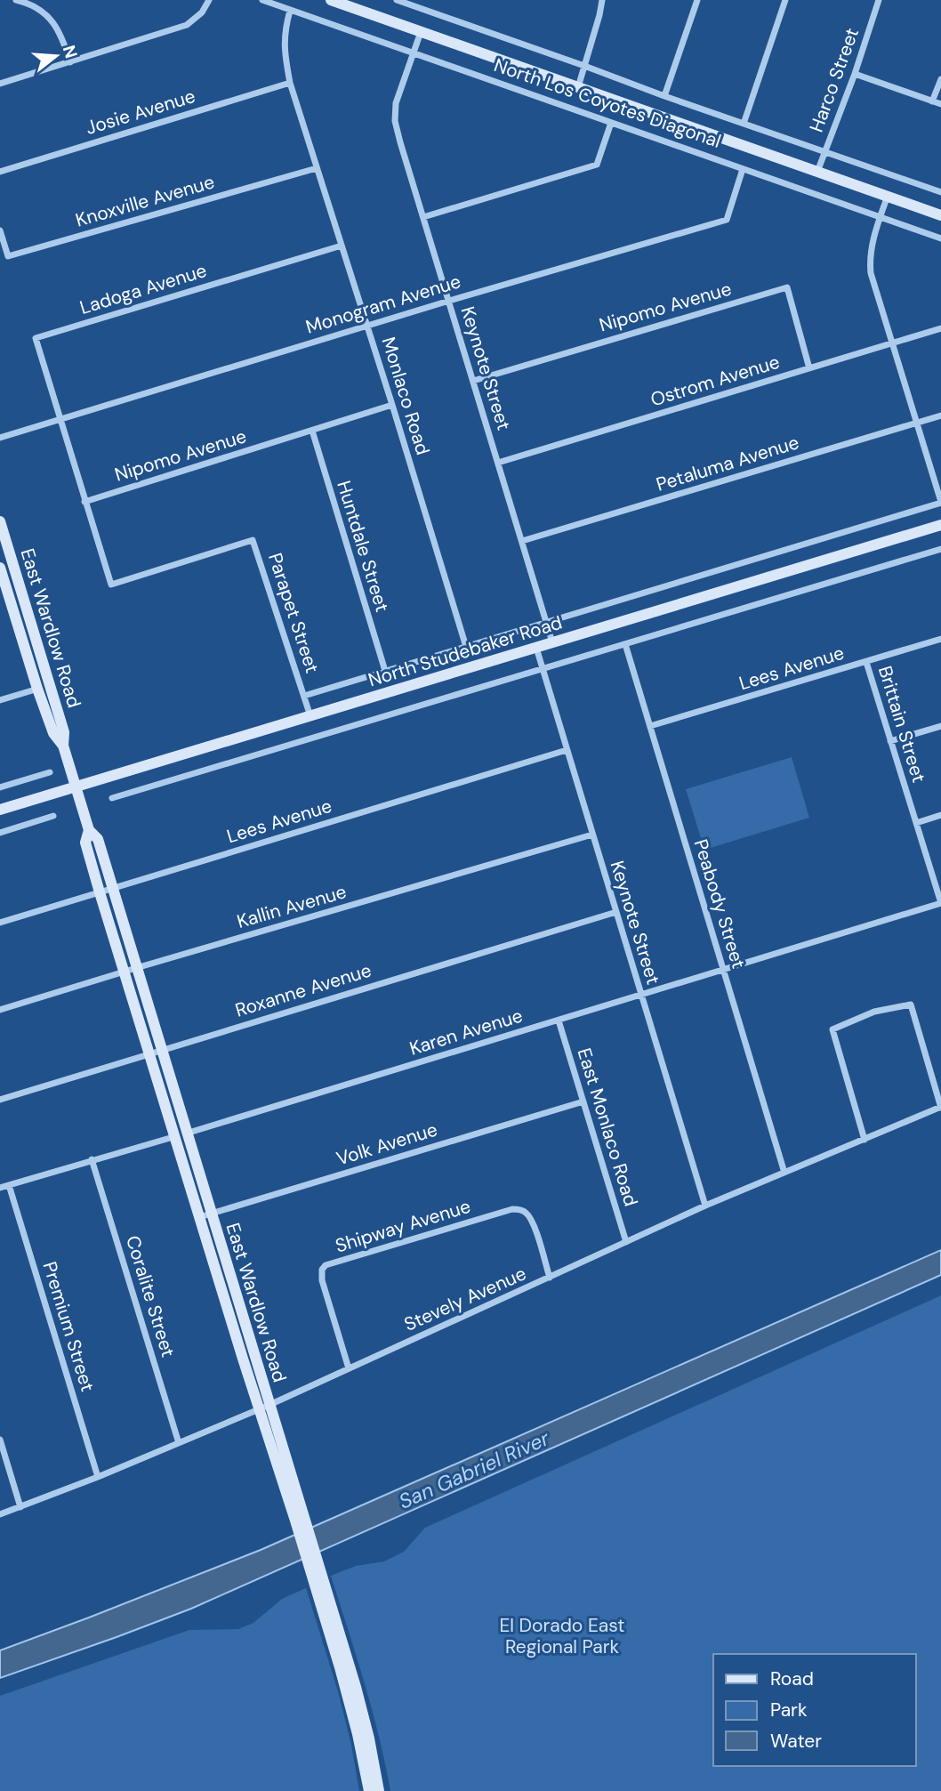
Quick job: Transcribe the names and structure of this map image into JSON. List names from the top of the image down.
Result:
{
  "streets": {
    "main road": ["North Los Coyotes Diagonal", "East Wardlow Road", "North Studebaker Road"],
    "street": [
      "Harco Street",
      "Josie Avenue",
      "Knoxville Avenue",
      "Ladoga Avenue",
      "Monogram Avenue",
      "Nipomo Avenue",
      "Keynote Street",
      "Ostrom Avenue",
      "Monlaco Road",
      "Petaluma Avenue",
      "Huntdale Street",
      "Parapet Street",
      "Lees Avenue",
      "Brittain Street",
      "Peabody Street",
      "Kallin Avenue",
      "Roxanne Avenue",
      "Karen Avenue",
      "East Monlaco Road",
      "Volk Avenue",
      "Shipway Avenue",
      "Coralite Street",
      "Stevely Avenue",
      "Premium Street"
    ]
  },
  "crossings": [
    ["Harco Street", "North Los Coyotes Diagonal"],
    ["North Los Coyotes Diagonal", "Monogram Avenue"],
    ["North Los Coyotes Diagonal", "Keynote Street"],
    ["North Los Coyotes Diagonal", "Monlaco Road"],
    ["Josie Avenue", "Monlaco Road"],
    ["Knoxville Avenue", "Monlaco Road"],
    ["Ladoga Avenue", "Monogram Avenue"],
    ["Ladoga Avenue", "Monlaco Road"],
    ["Ladoga Avenue", "Parapet Street"],
    ["Monogram Avenue", "Keynote Street"],
    ["Monogram Avenue", "Monlaco Road"],
    ["Monogram Avenue", "Parapet Street"],
    ["Nipomo Avenue", "Keynote Street"],
    ["Nipomo Avenue", "Ostrom Avenue"],
    ["Nipomo Avenue", "Monlaco Road"],
    ["Nipomo Avenue", "Huntdale Street"],
    ["Nipomo Avenue", "Parapet Street"],
    ["Keynote Street", "Ostrom Avenue"],
    ["Keynote Street", "Petaluma Avenue"],
    ["Keynote Street", "North Studebaker Road"],
    ["Keynote Street", "Lees Avenue"],
    ["Keynote Street", "Kallin Avenue"],
    ["Keynote Street", "Roxanne Avenue"],
    ["Keynote Street", "Karen Avenue"],
    ["Keynote Street", "Stevely Avenue"],
    ["Monlaco Road", "North Studebaker Road"],
    ["Huntdale Street", "North Studebaker Road"],
    ["Parapet Street", "North Studebaker Road"],
    ["East Wardlow Road", "North Studebaker Road"],
    ["East Wardlow Road", "Lees Avenue"],
    ["East Wardlow Road", "Kallin Avenue"],
    ["East Wardlow Road", "Roxanne Avenue"],
    ["East Wardlow Road", "Karen Avenue"],
    ["East Wardlow Road", "Volk Avenue"],
    ["East Wardlow Road", "Stevely Avenue"],
    ["North Studebaker Road", "Peabody Street"],
    ["Lees Avenue", "Brittain Street"],
    ["Lees Avenue", "Peabody Street"],
    ["Brittain Street", "Karen Avenue"],
    ["Peabody Street", "Karen Avenue"],
    ["Peabody Street", "Stevely Avenue"],
    ["Karen Avenue", "East Monlaco Road"],
    ["Karen Avenue", "Coralite Street"],
    ["Karen Avenue", "Premium Street"],
    ["East Monlaco Road", "Volk Avenue"],
    ["East Monlaco Road", "Stevely Avenue"],
    ["Shipway Avenue", "Stevely Avenue"],
    ["Coralite Street", "Stevely Avenue"],
    ["Stevely Avenue", "Premium Street"]
  ],
  "water": ["San Gabriel River"],
  "parks": ["El Dorado East Regional Park"],
  "legend": ["Road", "Park", "Water"],
  "north": "right"
}
